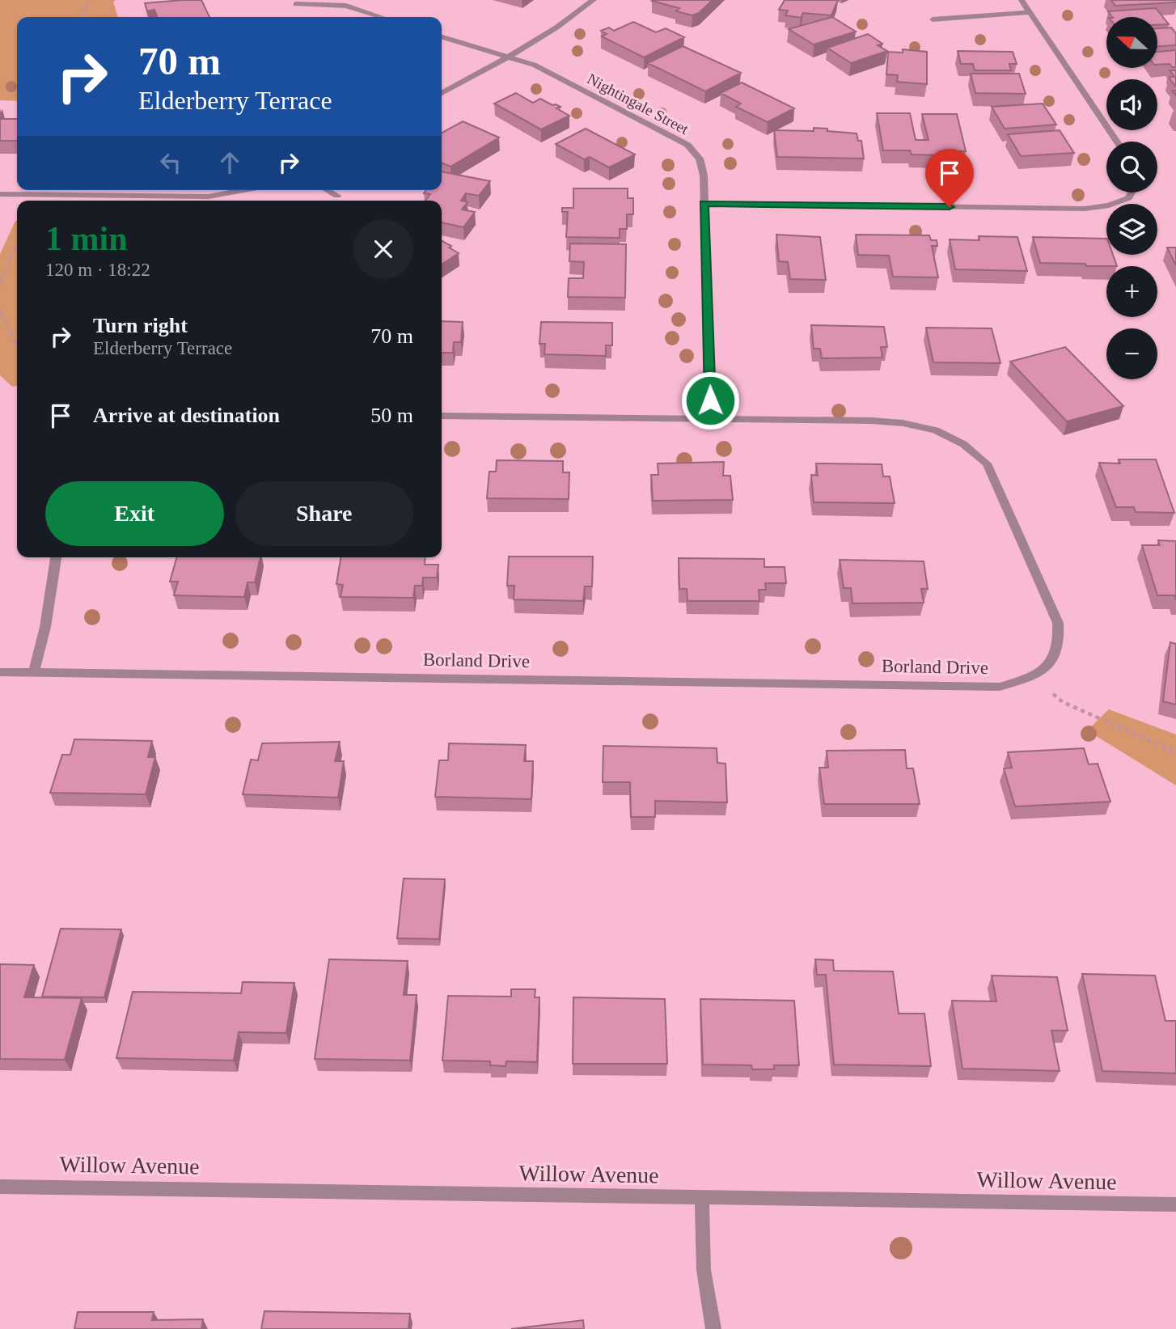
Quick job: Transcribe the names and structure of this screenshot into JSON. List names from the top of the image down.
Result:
{
  "streets": {
    "street": ["Nightingale Street", "Borland Drive", "Willow Avenue"]
  },
  "crossings": [
    ["Nightingale Street", "Borland Drive"]
  ],
  "north": "left",
  "page": {
    "map_buttons": ["+", "−"],
    "turn": ["70 m", "Elderberry Terrace"],
    "heading": ["1 min", "120 m · 18:22"],
    "list": [
      {
        "name": "Turn right",
        "note": "Elderberry Terrace",
        "value": "70 m"
      },
      {
        "name": "Arrive at destination",
        "value": "50 m"
      }
    ],
    "buttons": ["Exit", "Share"]
  }
}
